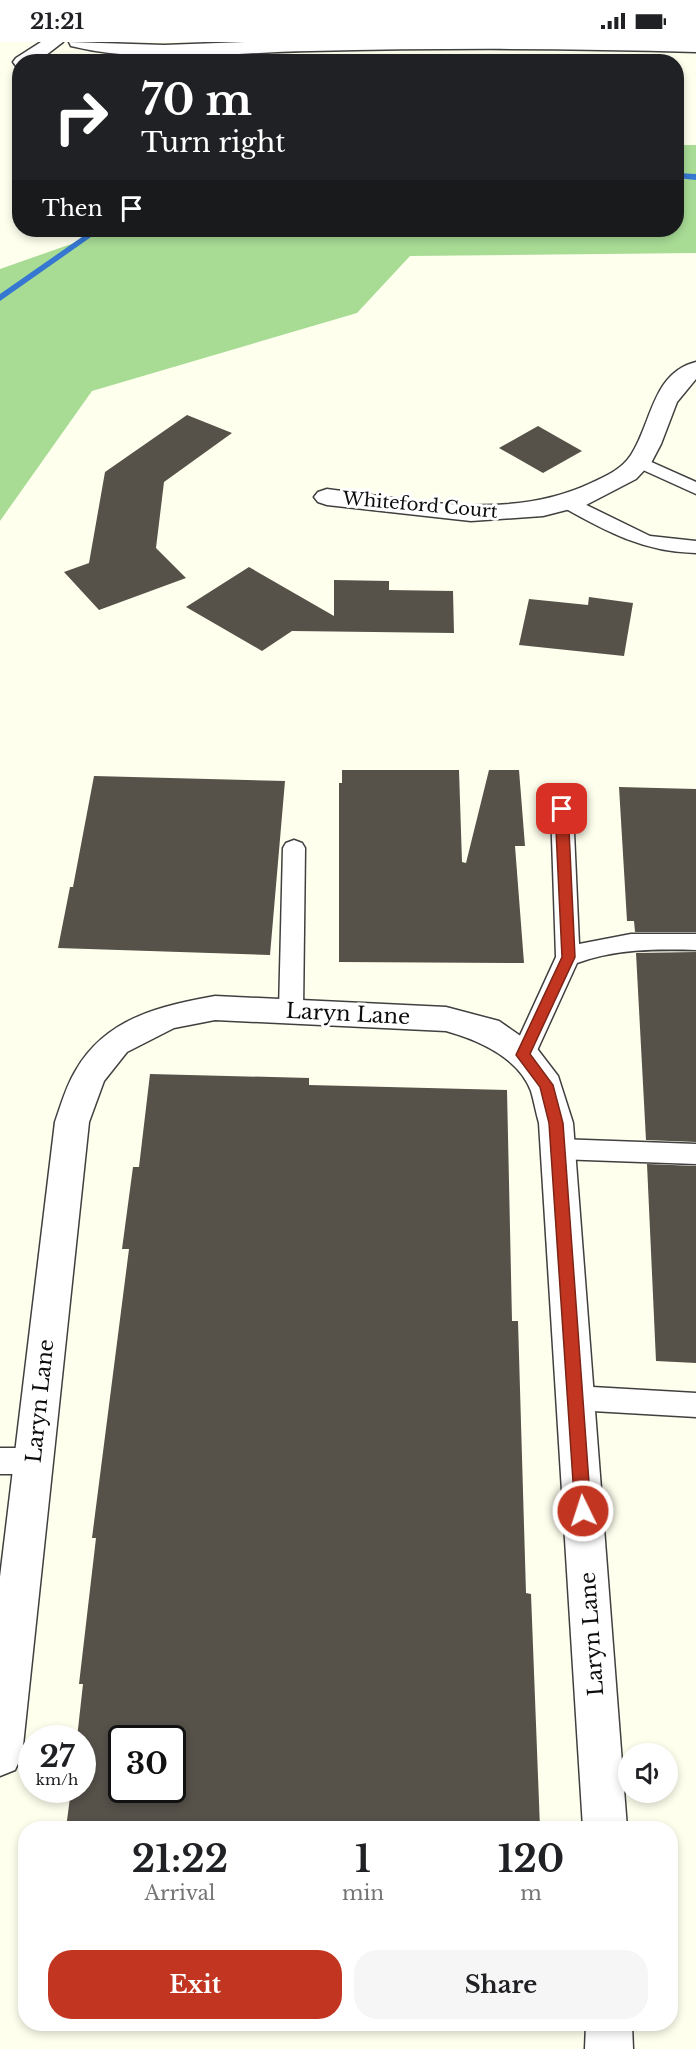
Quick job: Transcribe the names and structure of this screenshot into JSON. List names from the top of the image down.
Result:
{
  "streets": {
    "street": ["Whiteford Court", "Laryn Lane"]
  },
  "page": {
    "status": "21:21",
    "turn": ["70 m", "Turn right"],
    "then": "Then",
    "speed": "27 km/h",
    "limit": "30",
    "eta": [
      "21:22",
      "Arrival",
      "1",
      "min",
      "120",
      "m"
    ],
    "buttons": ["Exit", "Share"]
  }
}
